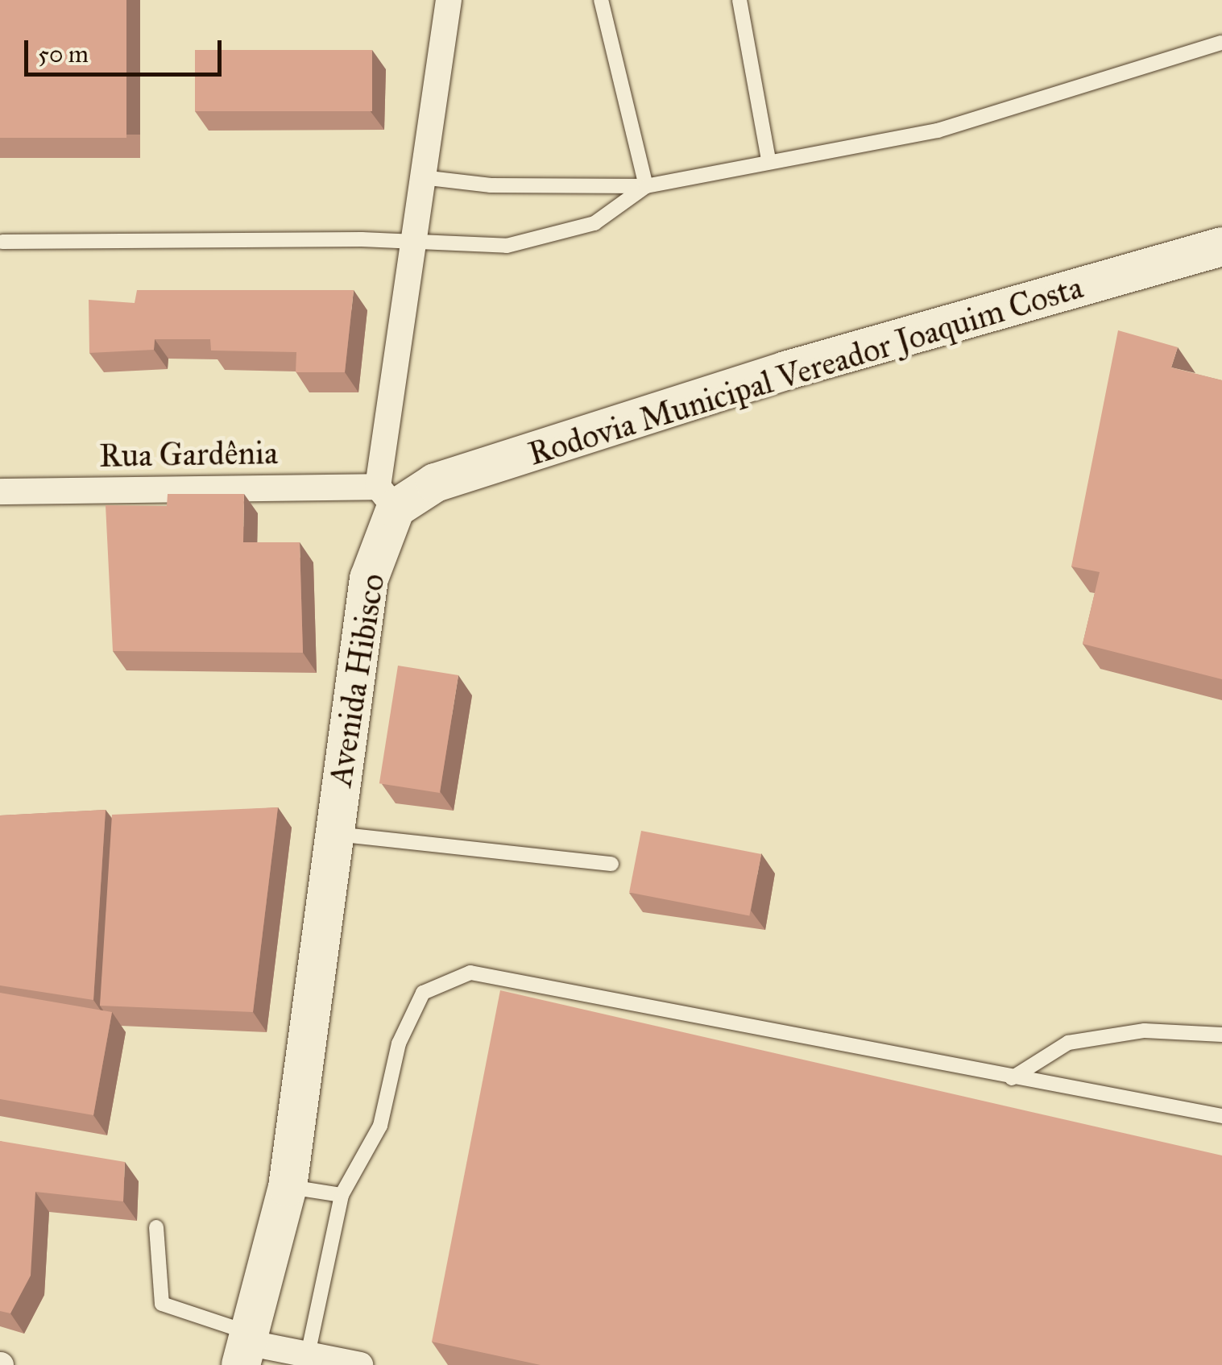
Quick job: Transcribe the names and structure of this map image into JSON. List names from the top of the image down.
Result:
{
  "streets": {
    "main road": ["Rodovia Municipal Vereador Joaquim Costa", "Avenida Hibisco"],
    "street": ["Rua Gardênia"]
  },
  "crossings": [
    ["Rodovia Municipal Vereador Joaquim Costa", "Rua Gardênia"],
    ["Rodovia Municipal Vereador Joaquim Costa", "Avenida Hibisco"],
    ["Rua Gardênia", "Avenida Hibisco"]
  ],
  "scale_bar": "50 m"
}
